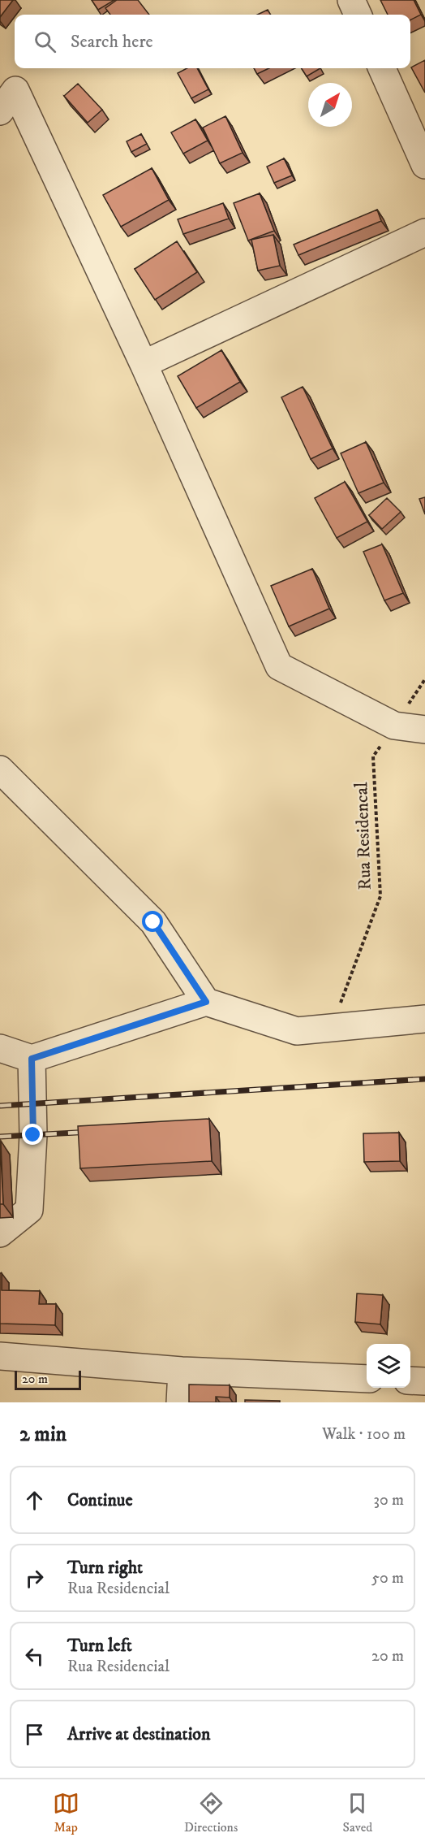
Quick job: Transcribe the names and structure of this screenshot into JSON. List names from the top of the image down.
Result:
{
  "streets": {
    "path": ["Rua Residencal"]
  },
  "scale_bar": "20 m",
  "north": "top right",
  "page": {
    "search": "Search here",
    "scale": "20 m",
    "heading": ["2 min", "Walk · 100 m"],
    "list": [
      ["Continue", "30 m"],
      ["Turn right", "Rua Residencial", "50 m"],
      ["Turn left", "Rua Residencial", "20 m"],
      "Arrive at destination"
    ],
    "nav": ["Map", "Directions", "Saved"]
  }
}
